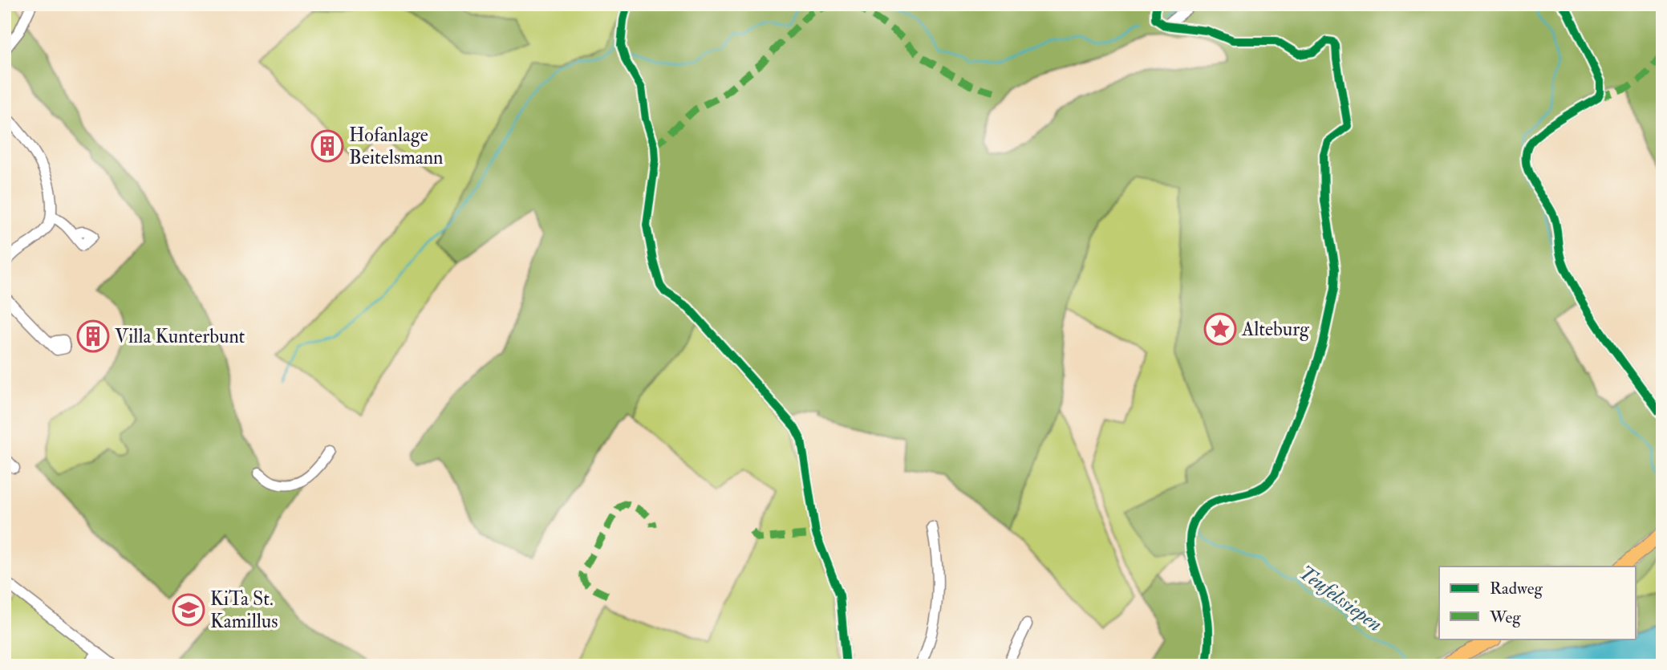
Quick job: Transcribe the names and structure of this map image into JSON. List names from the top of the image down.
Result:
{
  "water": ["Teufelssiepen"],
  "places": {
    "building": ["Hofanlage Beitelsmann", "Villa Kunterbunt"],
    "place": ["Alteburg"],
    "school or university": ["KiTa St. Kamillus"]
  },
  "legend": ["Radweg", "Weg"]
}
